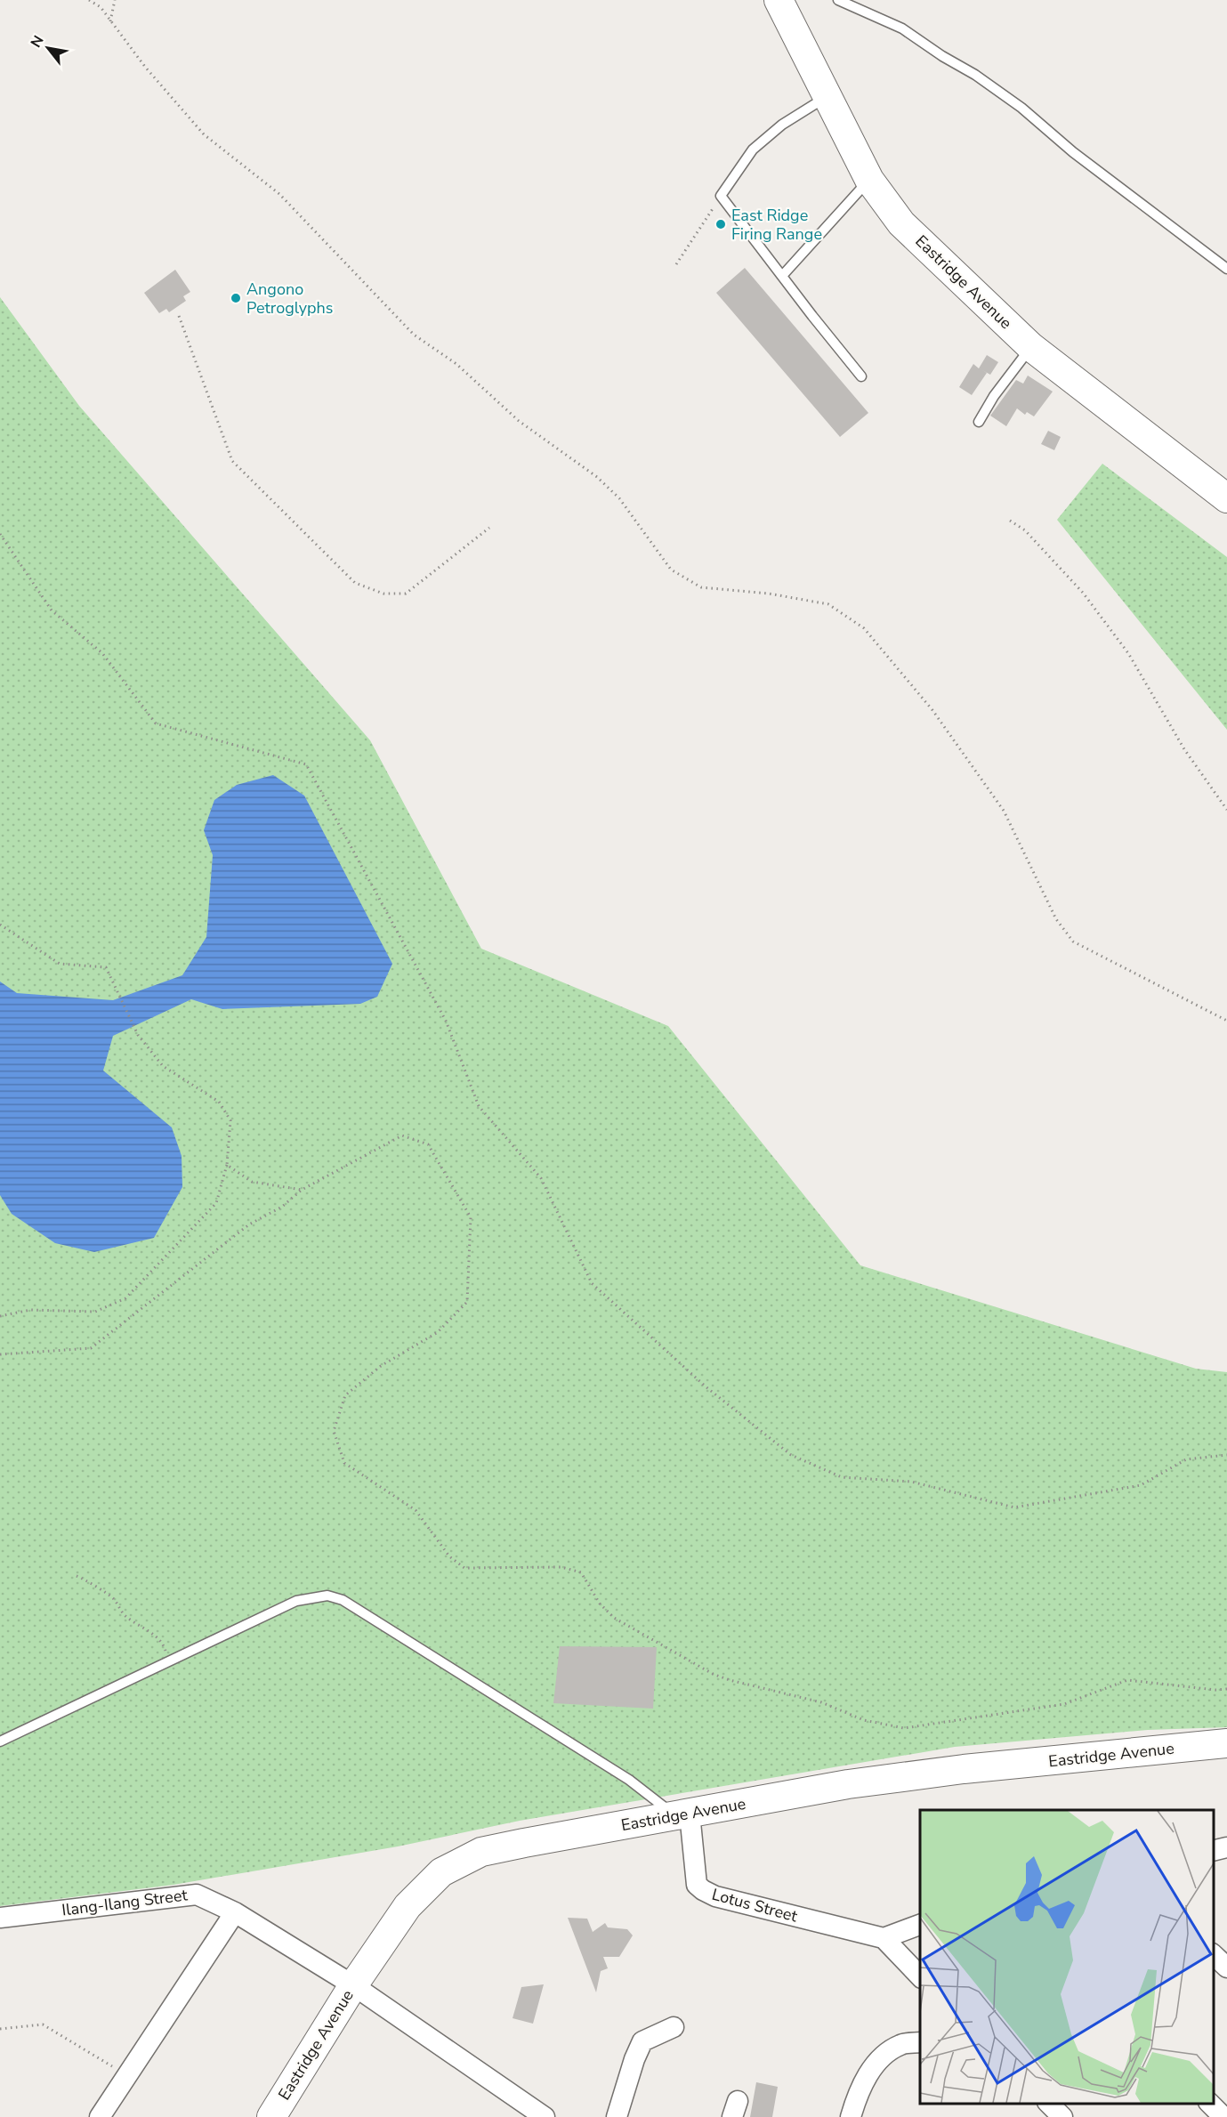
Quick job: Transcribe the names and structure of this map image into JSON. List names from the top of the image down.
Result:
{
  "streets": {
    "street": ["Eastridge Avenue", "Ilang-Ilang Street", "Lotus Street"]
  },
  "crossings": [
    ["Eastridge Avenue", "Ilang-Ilang Street"],
    ["Eastridge Avenue", "Lotus Street"]
  ],
  "places": ["East Ridge Firing Range", "Angono Petroglyphs"],
  "north": "top left"
}
